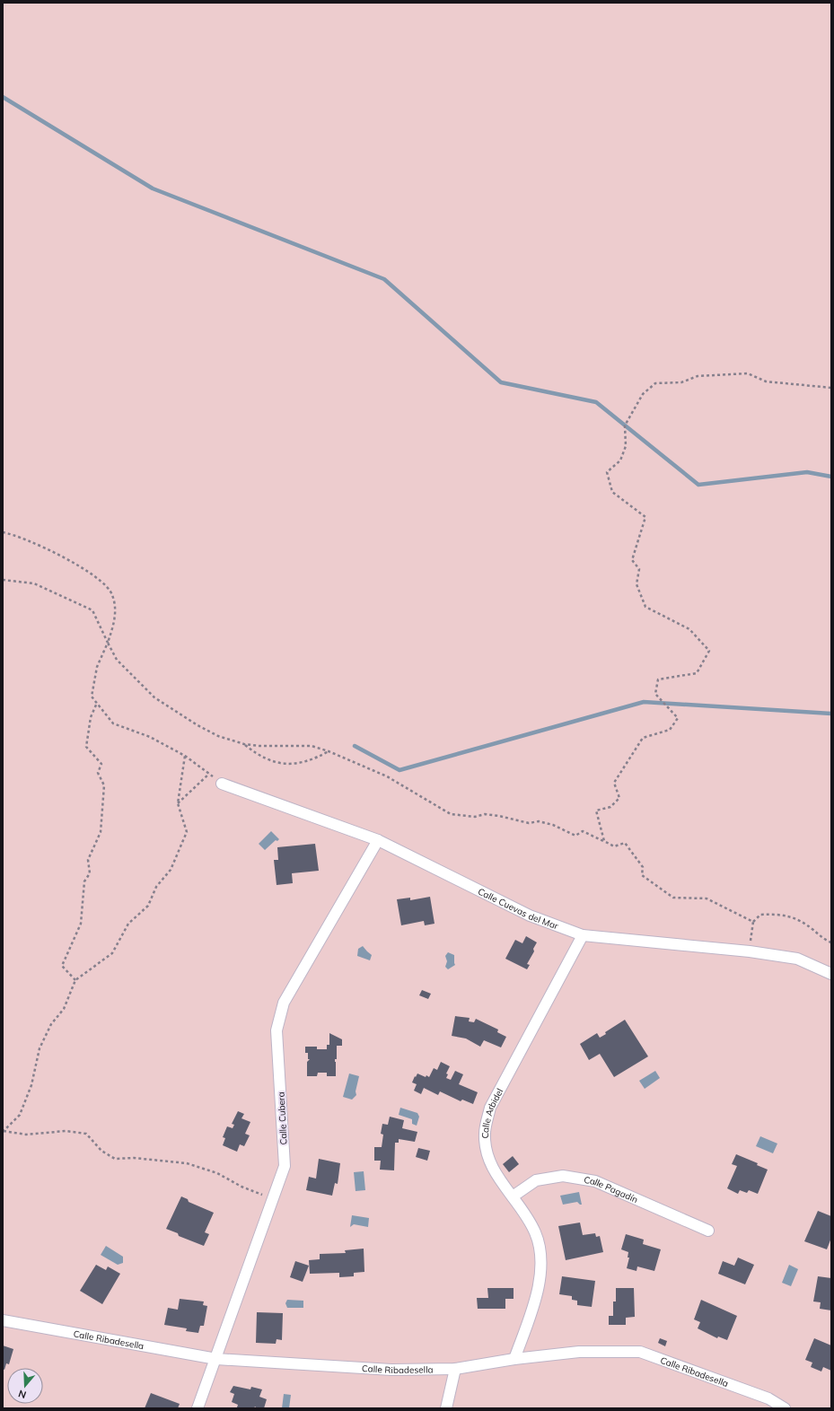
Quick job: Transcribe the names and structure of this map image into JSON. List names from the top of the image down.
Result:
{
  "streets": {
    "street": [
      "Calle Cuevas del Mar",
      "Calle Arbidel",
      "Calle Cubera",
      "Calle Pagadín",
      "Calle Ribadesella"
    ]
  },
  "crossings": [
    ["Calle Cuevas del Mar", "Calle Arbidel"],
    ["Calle Cuevas del Mar", "Calle Cubera"],
    ["Calle Arbidel", "Calle Pagadín"],
    ["Calle Arbidel", "Calle Ribadesella"],
    ["Calle Cubera", "Calle Ribadesella"]
  ],
  "north": "bottom"
}
